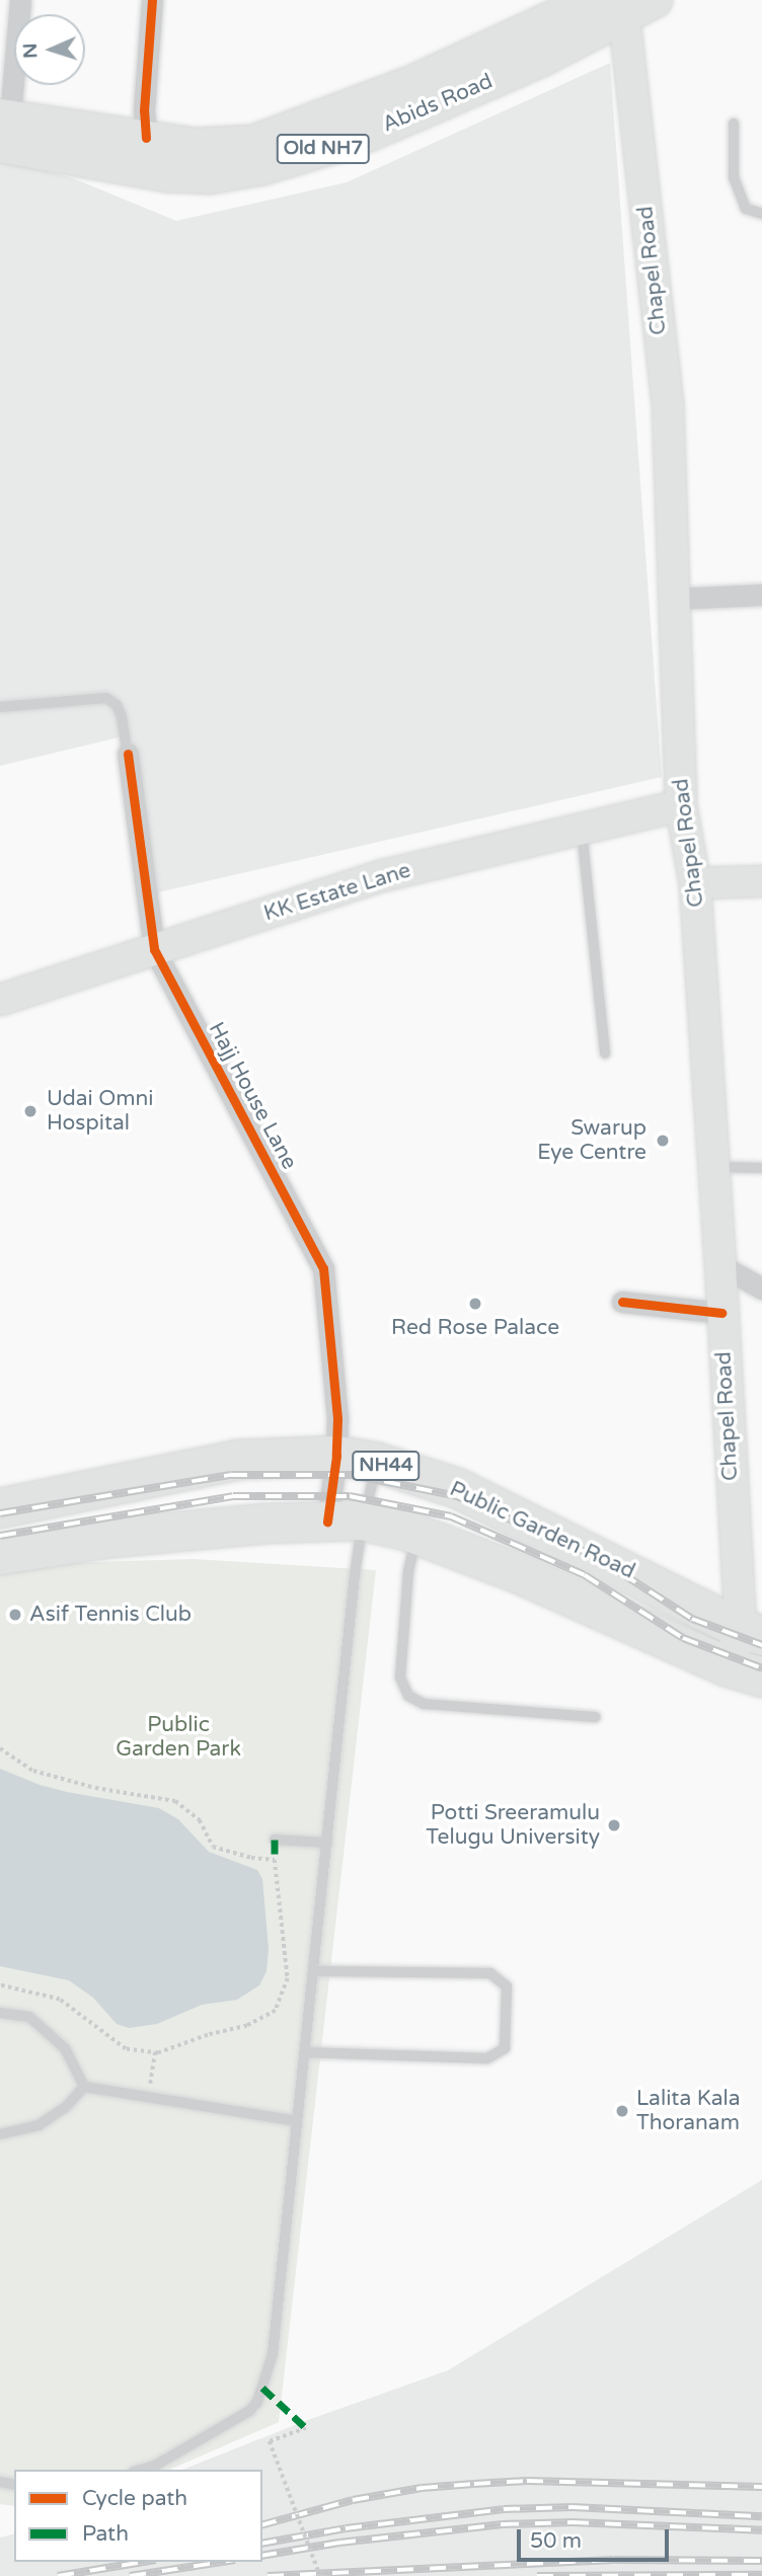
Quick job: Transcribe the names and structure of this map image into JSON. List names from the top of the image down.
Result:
{
  "streets": {
    "highway": ["NH44", "Public Garden Road"],
    "main road": [
      "Abids Road",
      "Old NH7",
      "Chapel Road",
      "KK Estate Lane"
    ],
    "street": ["Hajj House Lane"]
  },
  "crossings": [
    ["Abids Road", "Old NH7"],
    ["Abids Road", "Chapel Road"],
    ["Chapel Road", "KK Estate Lane"],
    ["Chapel Road", "Public Garden Road"],
    ["KK Estate Lane", "Hajj House Lane"],
    ["Hajj House Lane", "Public Garden Road"]
  ],
  "parks": ["Public Garden Park"],
  "places": [
    "Udai Omni Hospital",
    "Swarup Eye Centre",
    "Red Rose Palace",
    "Asif Tennis Club",
    "Potti Sreeramulu Telugu University",
    "Lalita Kala Thoranam"
  ],
  "legend": ["Cycle path", "Path"],
  "scale_bar": "50 m",
  "north": "left"
}
